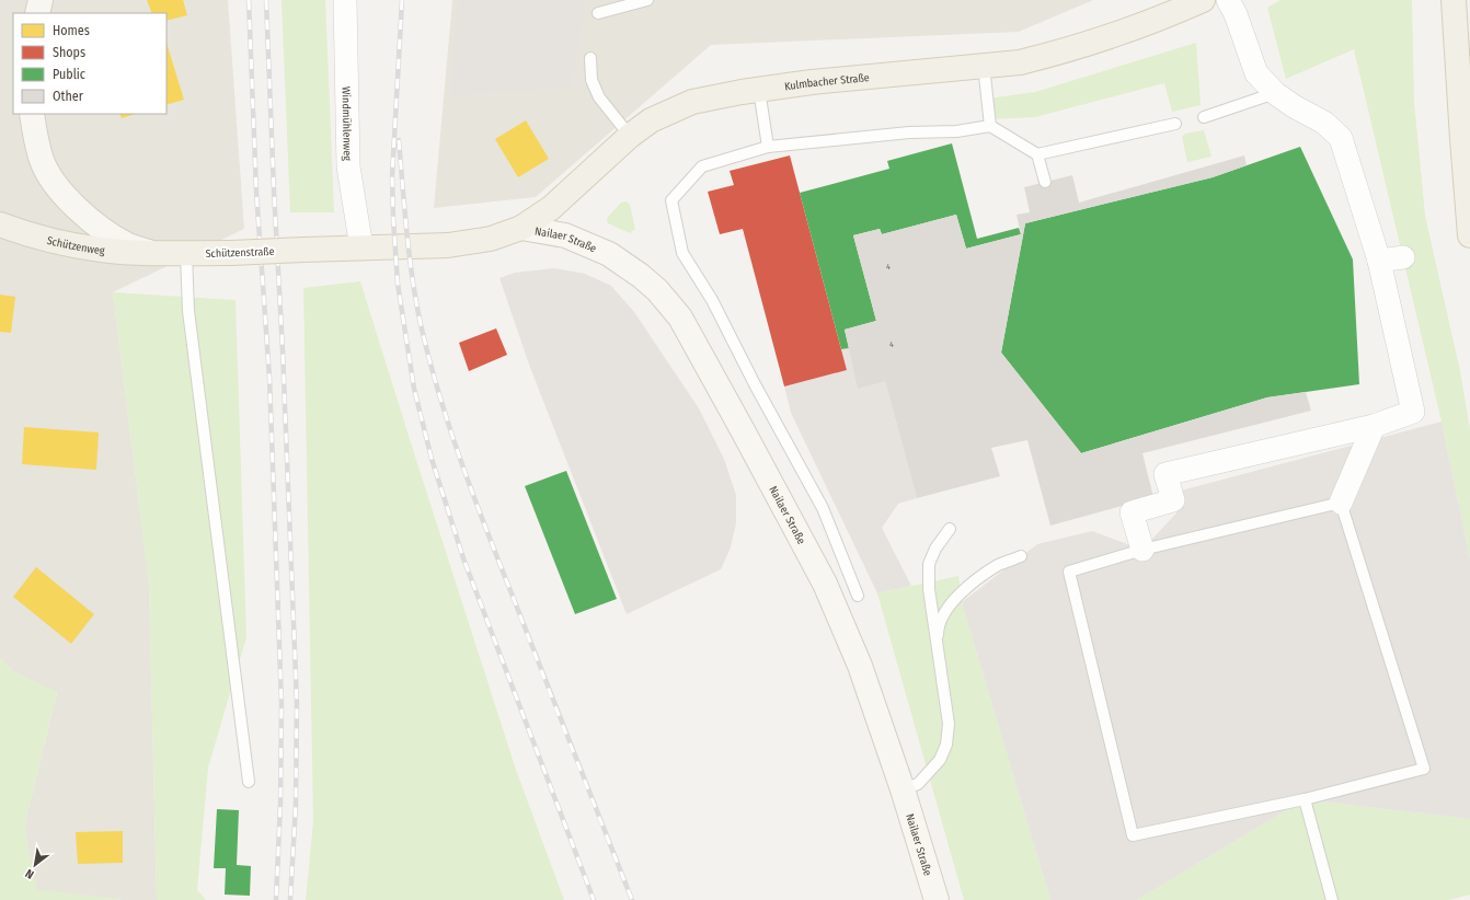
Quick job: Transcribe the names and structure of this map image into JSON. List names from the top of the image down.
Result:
{
  "streets": {
    "main road": ["Kulmbacher Straße", "Schützenweg", "Schützenstraße"],
    "street": ["Windmühlenweg", "Nailaer Straße"]
  },
  "crossings": [
    ["Kulmbacher Straße", "Nailaer Straße"],
    ["Kulmbacher Straße", "Schützenstraße"],
    ["Windmühlenweg", "Schützenstraße"],
    ["Nailaer Straße", "Schützenstraße"],
    ["Schützenweg", "Schützenstraße"]
  ],
  "house_numbers": ["4", "4"],
  "legend": [
    "Homes",
    "Shops",
    "Public",
    "Other"
  ],
  "north": "bottom left"
}
